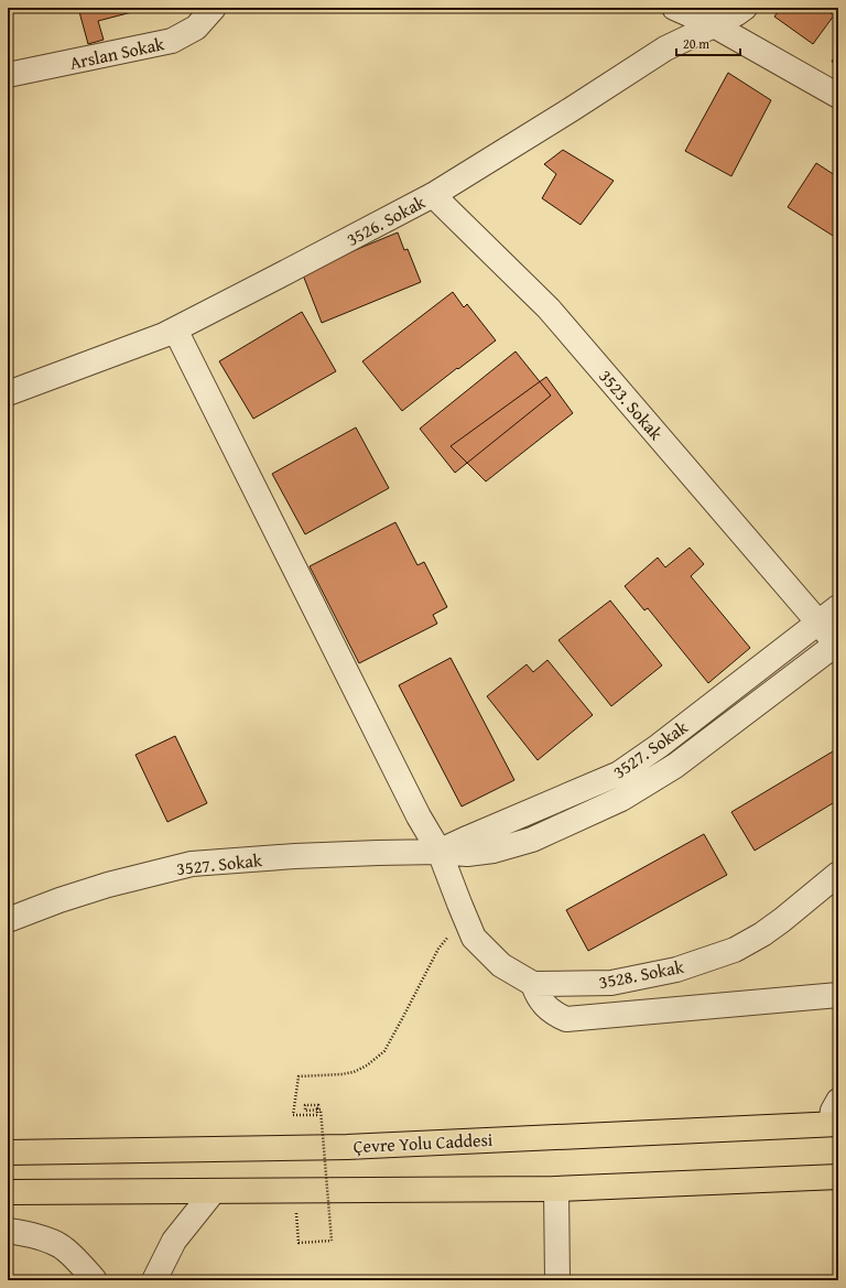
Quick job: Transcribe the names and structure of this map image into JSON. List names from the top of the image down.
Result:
{
  "streets": {
    "highway": ["Çevre Yolu Caddesi"],
    "street": [
      "Arslan Sokak",
      "3526. Sokak",
      "3523. Sokak",
      "3527. Sokak",
      "3528. Sokak"
    ]
  },
  "crossings": [
    ["3526. Sokak", "3523. Sokak"],
    ["3523. Sokak", "3527. Sokak"]
  ],
  "scale_bar": "20 m"
}
